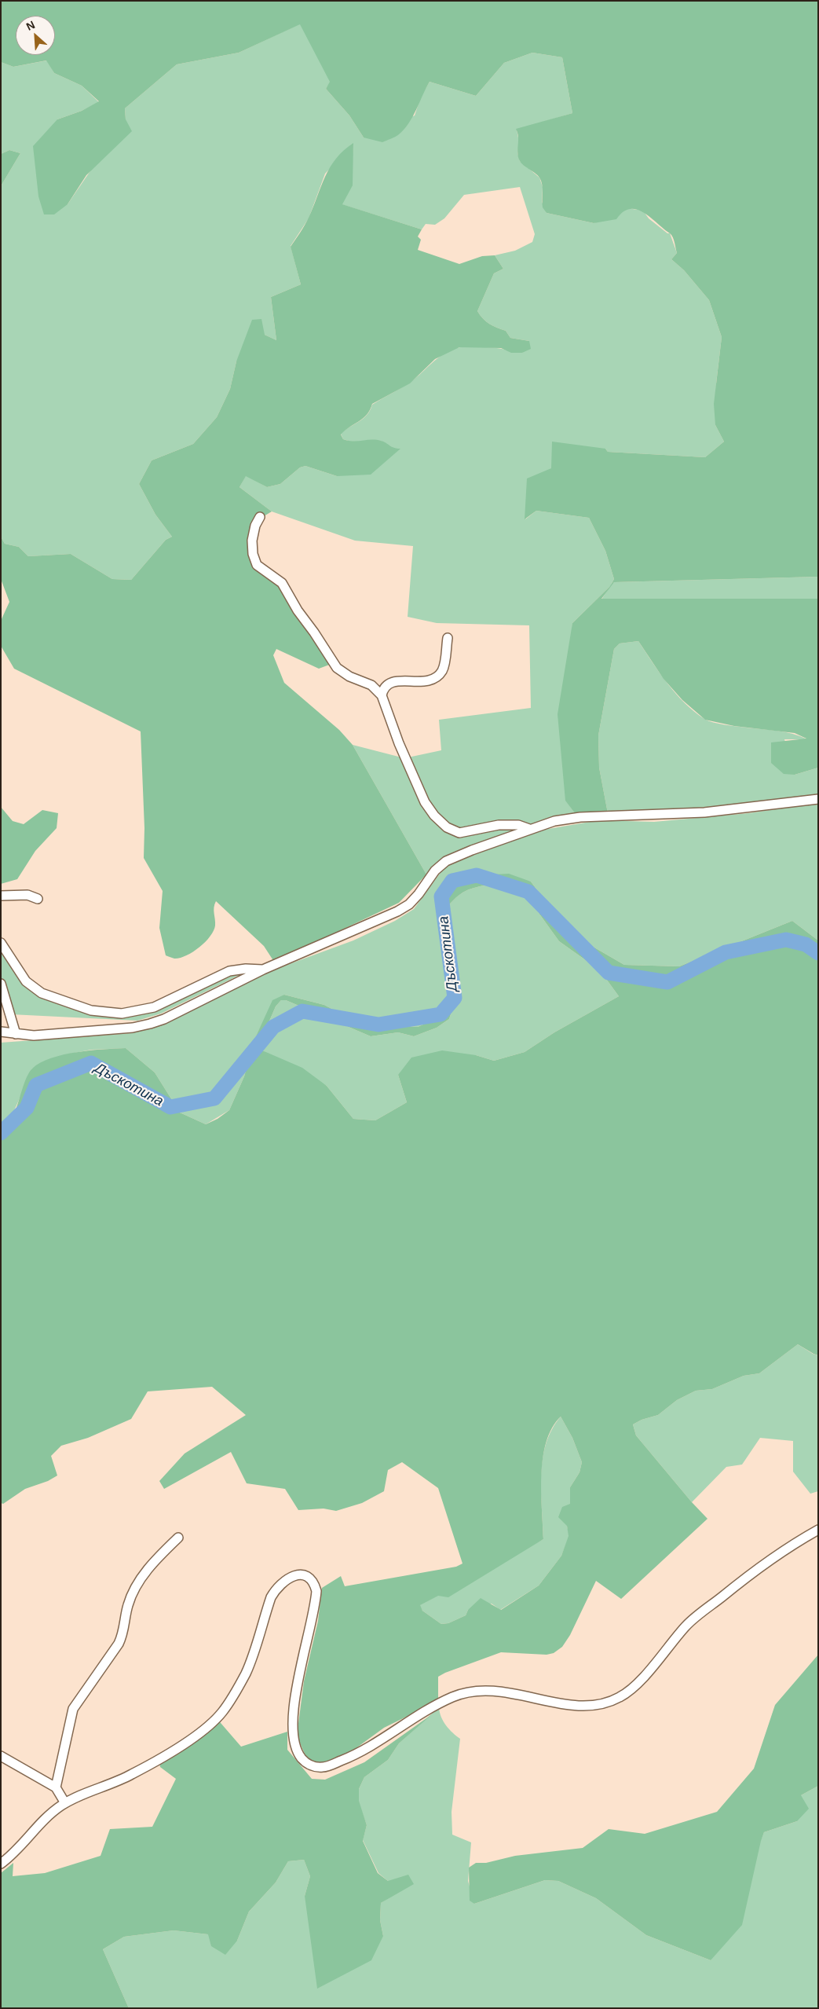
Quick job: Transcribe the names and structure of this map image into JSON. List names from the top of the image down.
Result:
{
  "water": ["Дъскотина"],
  "north": "top left"
}
